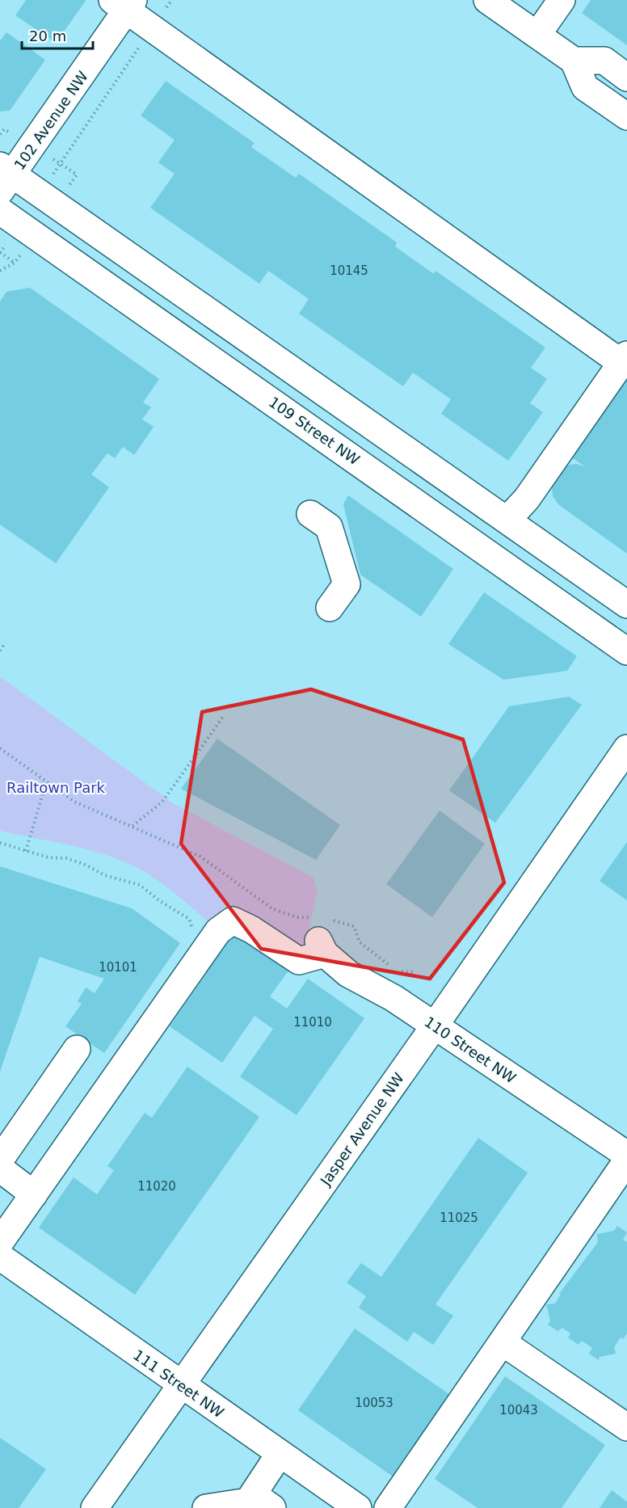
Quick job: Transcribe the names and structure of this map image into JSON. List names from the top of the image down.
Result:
{
  "streets": {
    "main road": [
      "102 Avenue NW",
      "109 Street NW",
      "110 Street NW",
      "Jasper Avenue NW",
      "111 Street NW"
    ]
  },
  "crossings": [
    ["110 Street NW", "Jasper Avenue NW"],
    ["Jasper Avenue NW", "111 Street NW"]
  ],
  "parks": ["Railtown Park"],
  "house_numbers": [
    "10145",
    "10101",
    "11010",
    "11020",
    "11025",
    "10053",
    "10043"
  ],
  "scale_bar": "20 m"
}
